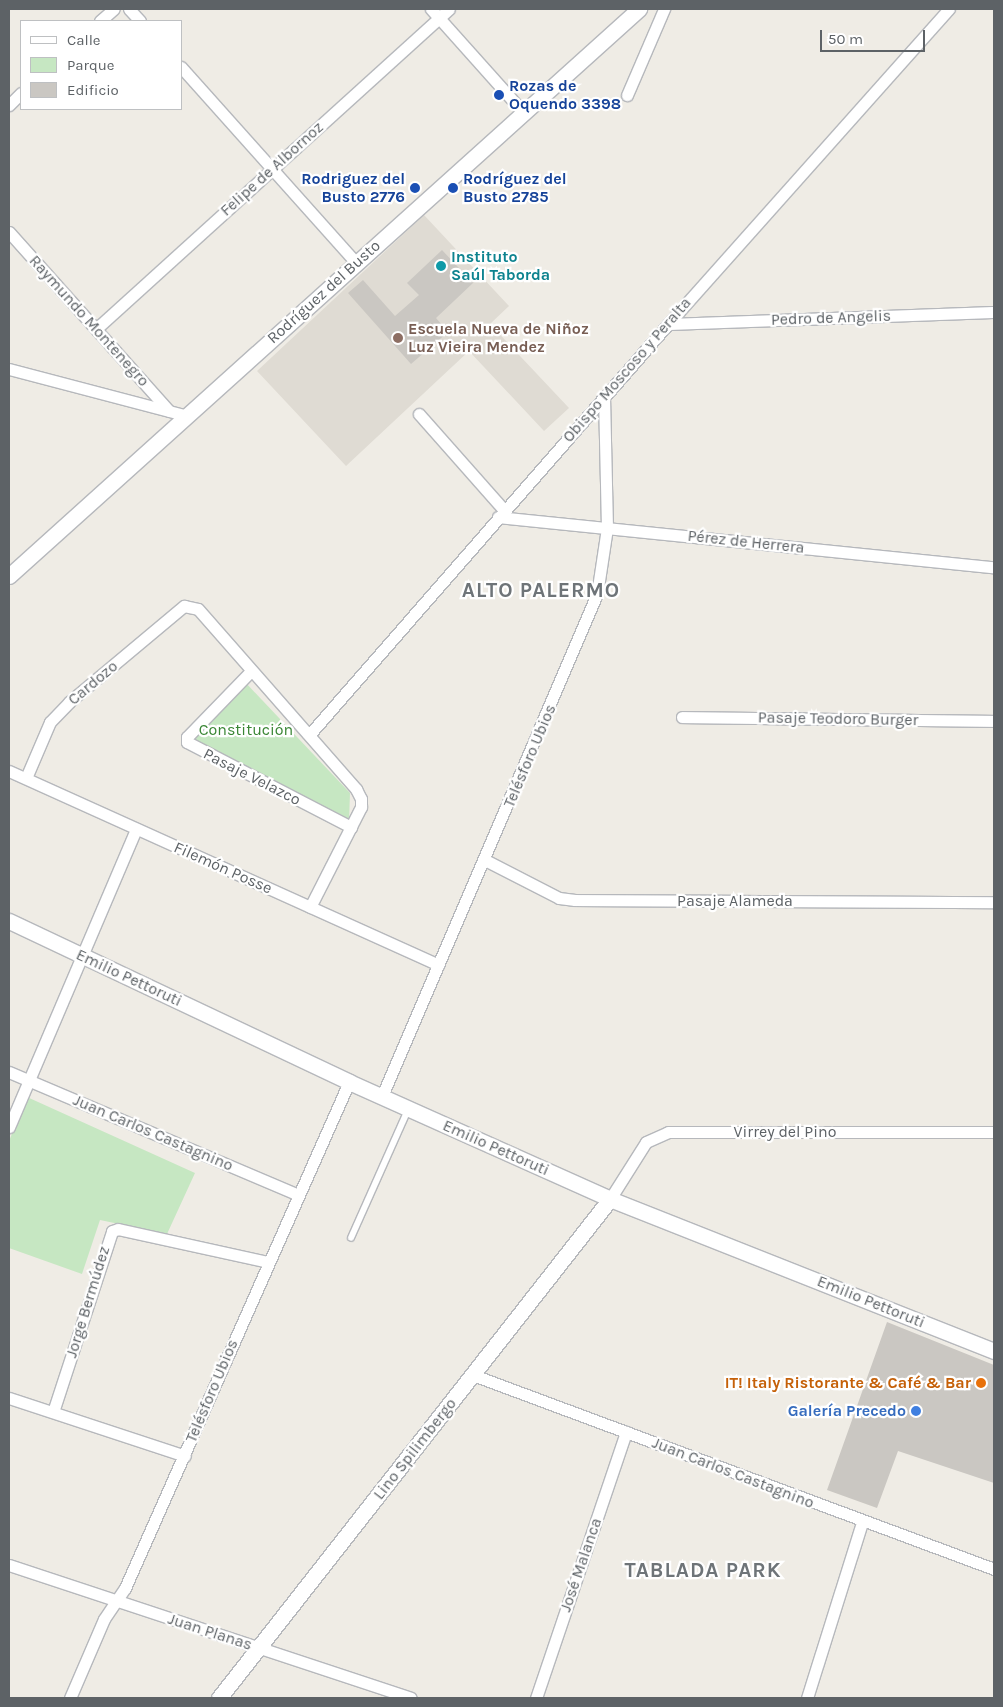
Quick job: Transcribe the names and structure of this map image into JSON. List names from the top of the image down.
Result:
{
  "streets": {
    "main road": ["Rodríguez del Busto", "Emilio Pettoruti", "Lino Spilimbergo"],
    "street": [
      "Felipe de Albornoz",
      "Pedro de Angelis",
      "Raymundo Montenegro",
      "Obispo Moscoso y Peralta",
      "Pérez de Herrera",
      "Cardozo",
      "Pasaje Teodoro Burger",
      "Telésforo Ubios",
      "Pasaje Velazco",
      "Filemón Posse",
      "Pasaje Alameda",
      "Virrey del Pino",
      "Juan Carlos Castagnino",
      "Jorge Bermúdez",
      "José Malanca",
      "Juan Planas"
    ]
  },
  "crossings": [
    ["Felipe de Albornoz", "Raymundo Montenegro"],
    ["Pedro de Angelis", "Obispo Moscoso y Peralta"],
    ["Obispo Moscoso y Peralta", "Pérez de Herrera"],
    ["Obispo Moscoso y Peralta", "Telésforo Ubios"],
    ["Pérez de Herrera", "Telésforo Ubios"],
    ["Cardozo", "Pasaje Velazco"],
    ["Cardozo", "Filemón Posse"],
    ["Telésforo Ubios", "Filemón Posse"],
    ["Telésforo Ubios", "Pasaje Alameda"],
    ["Telésforo Ubios", "Emilio Pettoruti"],
    ["Telésforo Ubios", "Juan Carlos Castagnino"],
    ["Telésforo Ubios", "Jorge Bermúdez"],
    ["Telésforo Ubios", "Juan Planas"],
    ["Emilio Pettoruti", "Virrey del Pino"],
    ["Emilio Pettoruti", "Lino Spilimbergo"],
    ["Virrey del Pino", "Lino Spilimbergo"],
    ["Juan Carlos Castagnino", "Lino Spilimbergo"],
    ["Juan Carlos Castagnino", "José Malanca"],
    ["Lino Spilimbergo", "Juan Planas"]
  ],
  "districts": ["ALTO PALERMO", "TABLADA PARK"],
  "parks": ["Constitución"],
  "places": [
    "Rozas de Oquendo 3398",
    "Rodriguez del Busto 2776",
    "Rodríguez del Busto 2785",
    "Instituto Saúl Taborda",
    "Escuela Nueva de Niñoz Luz Vieira Mendez",
    "IT! Italy Ristorante & Café & Bar",
    "Galería Precedo"
  ],
  "legend": ["Calle", "Parque", "Edificio"],
  "scale_bar": "50 m"
}
